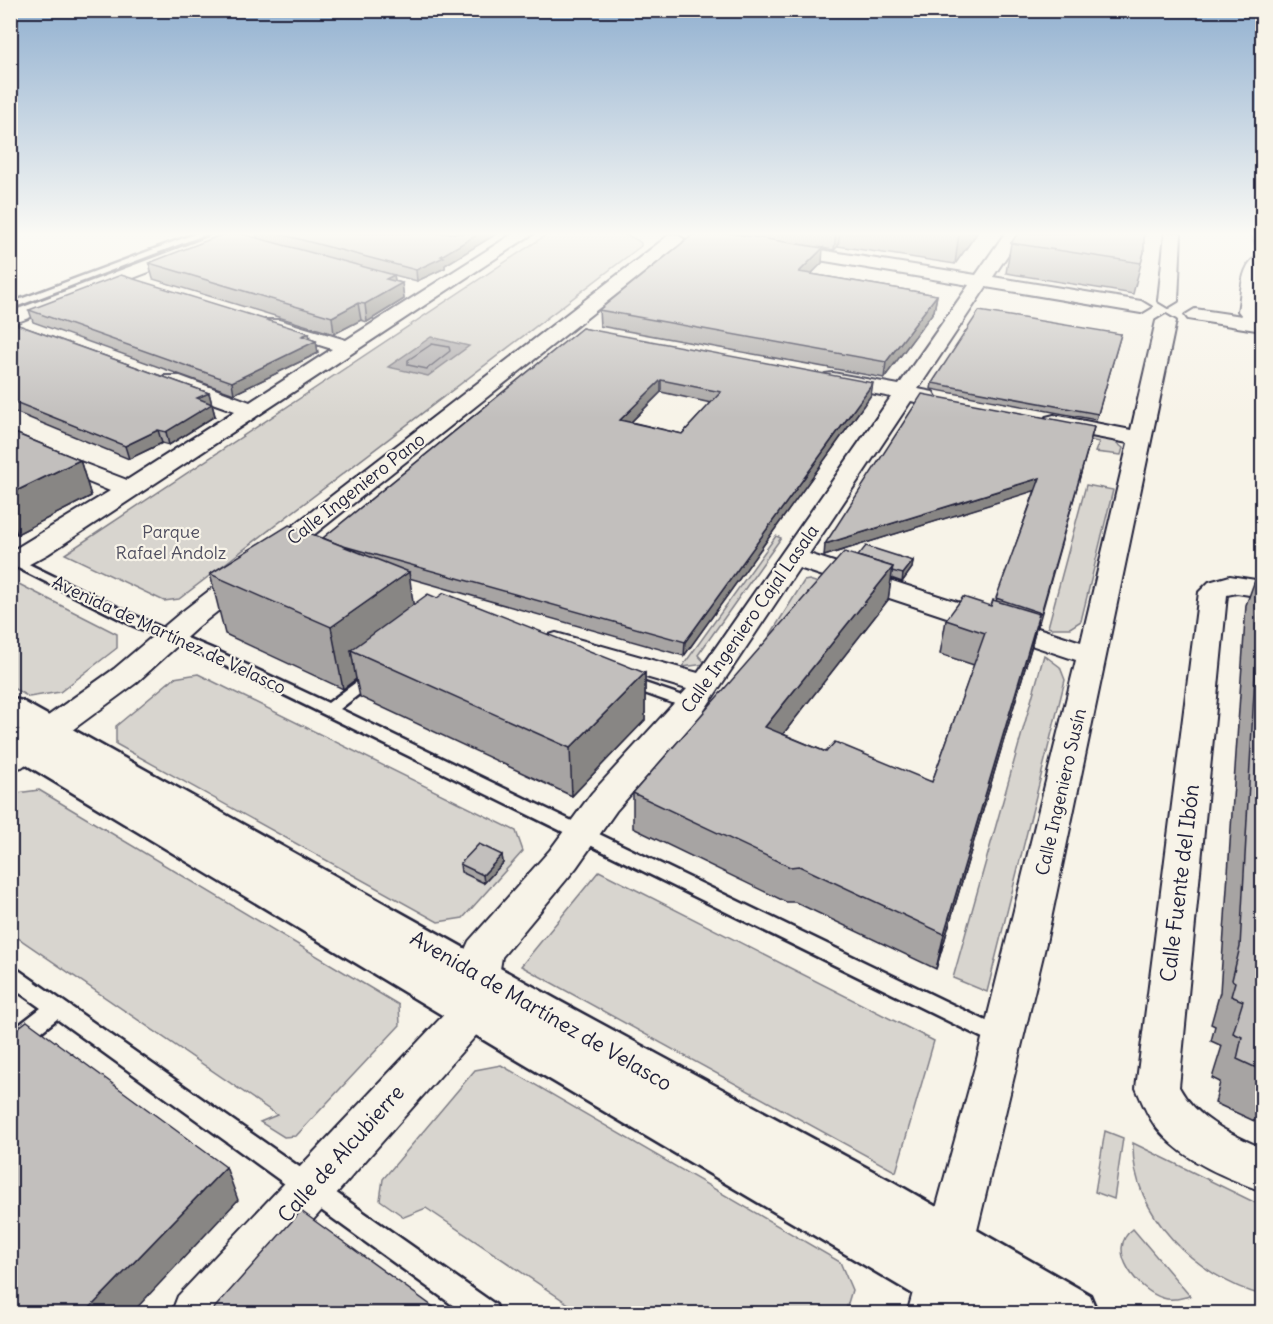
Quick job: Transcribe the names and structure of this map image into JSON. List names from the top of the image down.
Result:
{
  "streets": {
    "highway": ["Avenida de Martínez de Velasco"],
    "street": [
      "Calle Ingeniero Pano",
      "Calle Ingeniero Cajal Lasala",
      "Calle Ingeniero Susín",
      "Calle Fuente del Ibón",
      "Calle de Alcubierre"
    ]
  },
  "crossings": [
    ["Calle Ingeniero Pano", "Avenida de Martínez de Velasco"],
    ["Calle Ingeniero Cajal Lasala", "Avenida de Martínez de Velasco"],
    ["Calle Ingeniero Cajal Lasala", "Calle de Alcubierre"],
    ["Avenida de Martínez de Velasco", "Calle Ingeniero Susín"],
    ["Avenida de Martínez de Velasco", "Calle de Alcubierre"]
  ],
  "parks": ["Parque Rafael Andolz"]
}
